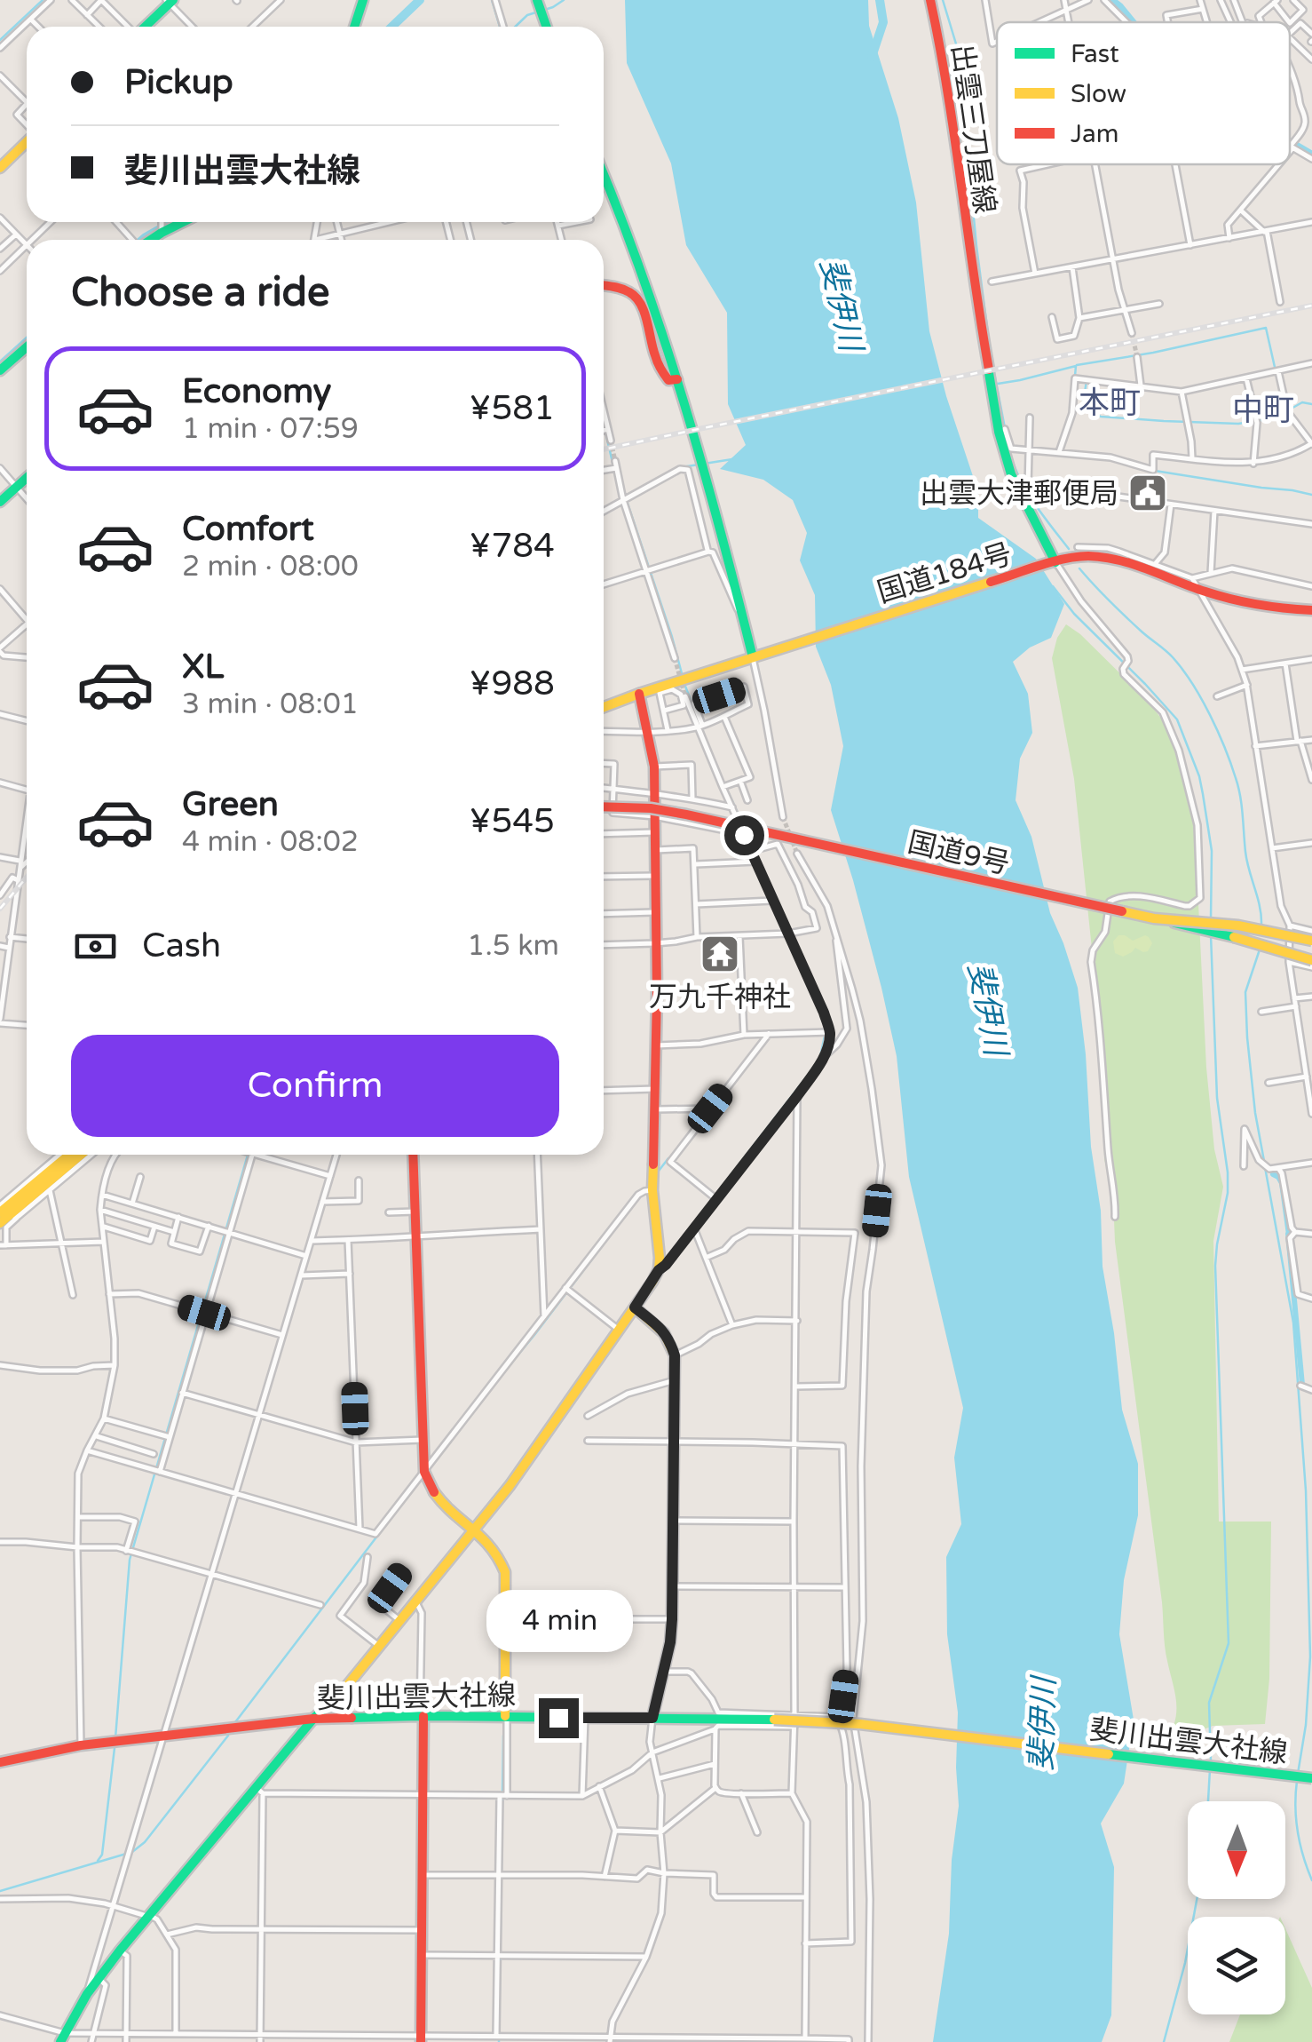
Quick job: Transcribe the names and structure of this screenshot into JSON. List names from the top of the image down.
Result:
{
  "streets": {
    "main road": [
      "出雲三刀屋線",
      "国道184号",
      "国道9号",
      "斐川出雲大社線"
    ]
  },
  "crossings": [
    ["出雲三刀屋線", "国道184号"]
  ],
  "districts": ["本町", "中町"],
  "water": ["斐伊川"],
  "places": {
    "public building": ["出雲大津郵便局"],
    "temple": ["万九千神社"]
  },
  "legend": ["Fast", "Slow", "Jam"],
  "north": "bottom",
  "page": {
    "banner": ["Pickup", "斐川出雲大社線"],
    "heading": "Choose a ride",
    "list": [
      {
        "name": "Economy",
        "note": "1 min · 07:59",
        "value": "¥581"
      },
      {
        "name": "Comfort",
        "note": "2 min · 08:00",
        "value": "¥784"
      },
      {
        "name": "XL",
        "note": "3 min · 08:01",
        "value": "¥988"
      },
      {
        "name": "Green",
        "note": "4 min · 08:02",
        "value": "¥545"
      }
    ],
    "pay": ["Cash", "1.5 km"],
    "buttons": "Confirm",
    "bubble": "4 min"
  }
}
